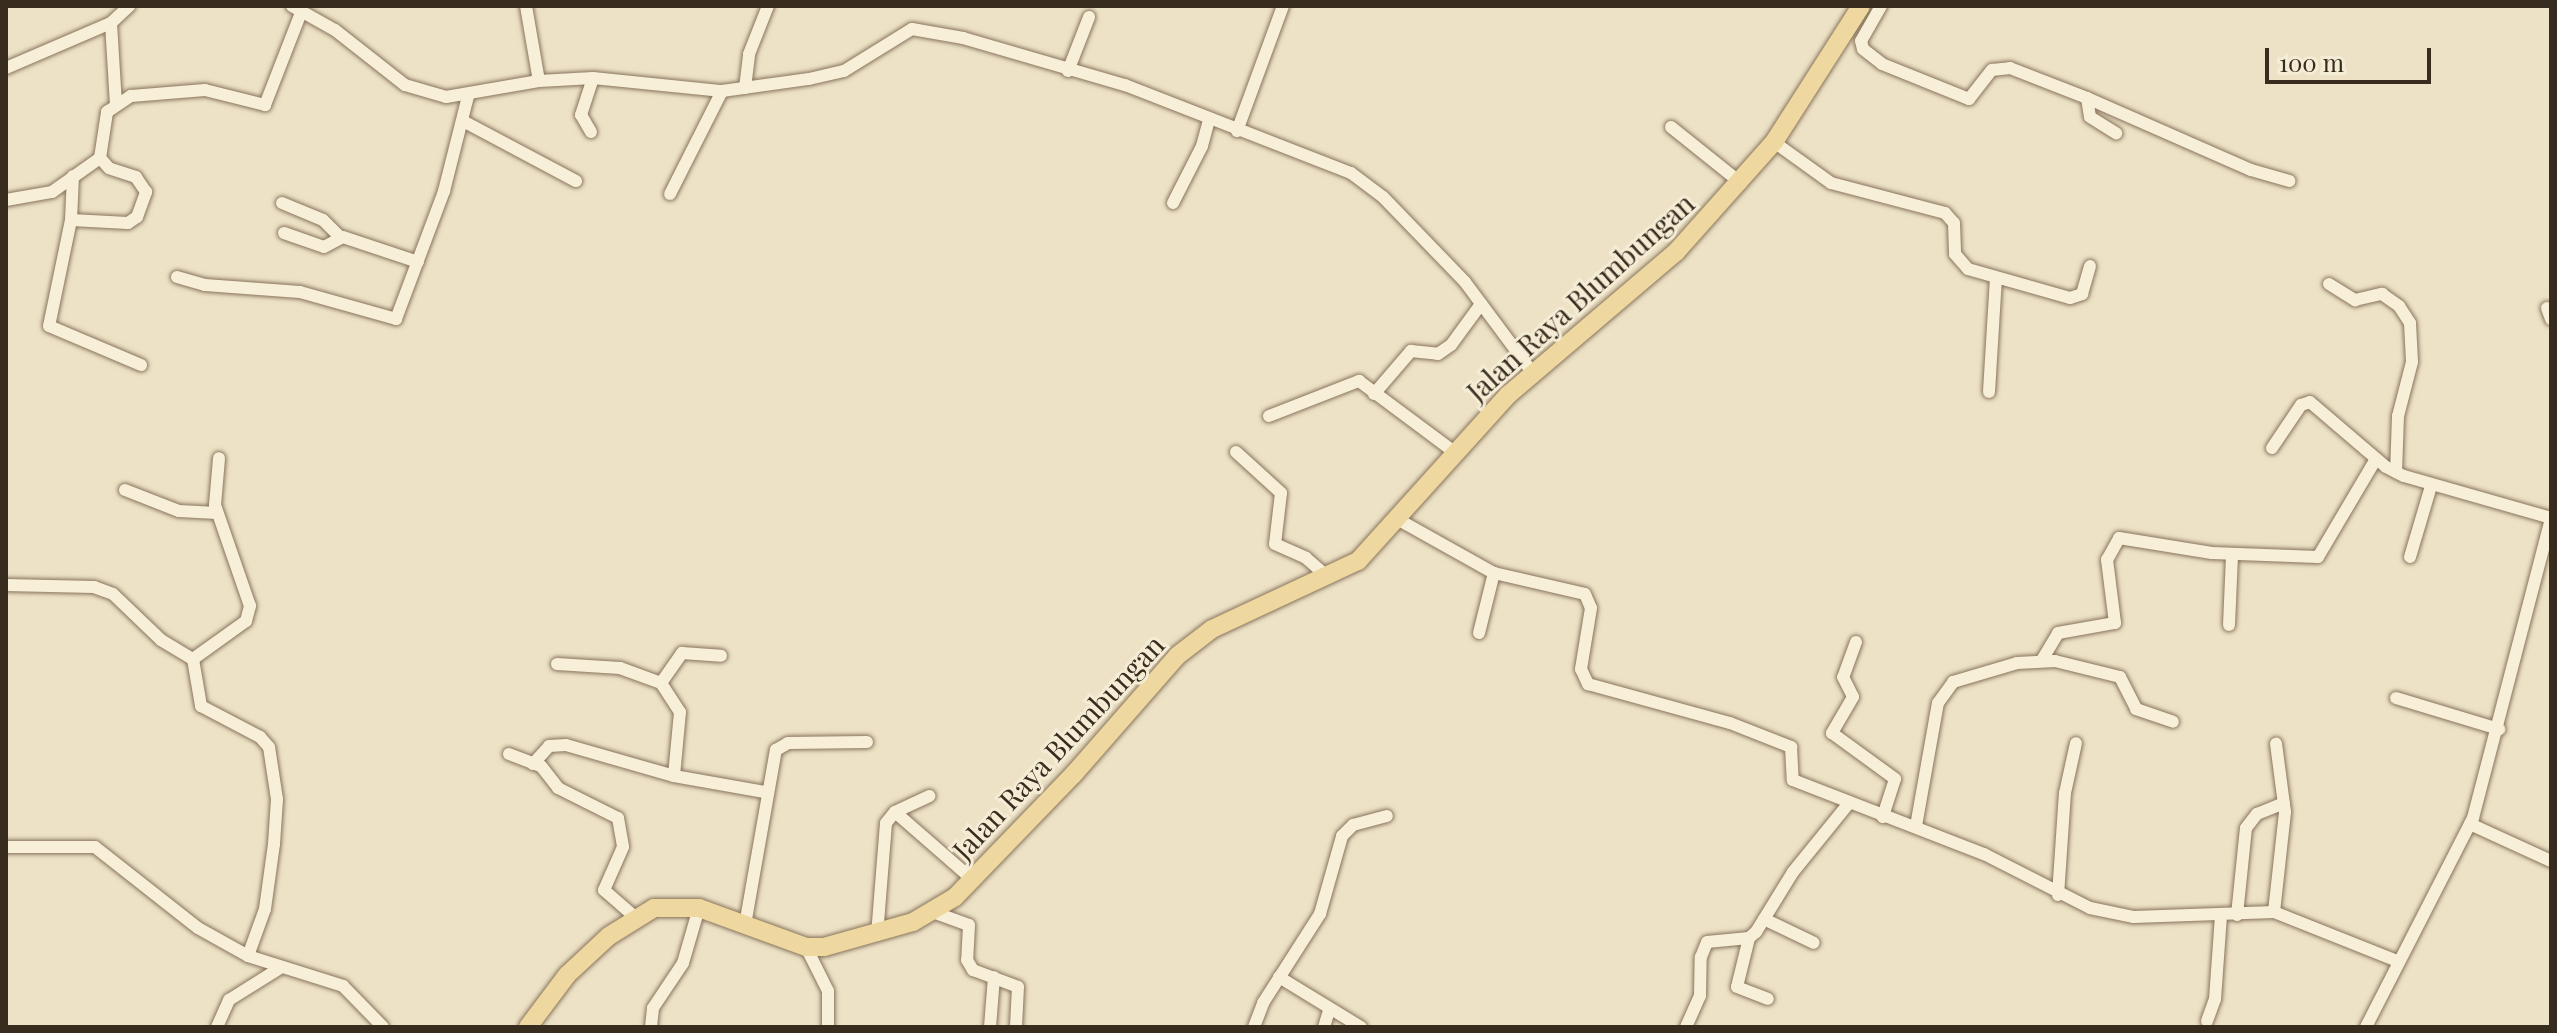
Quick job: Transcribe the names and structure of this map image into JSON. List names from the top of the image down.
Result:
{
  "streets": {
    "main road": ["Jalan Raya Blumbungan"]
  },
  "scale_bar": "100 m"
}
